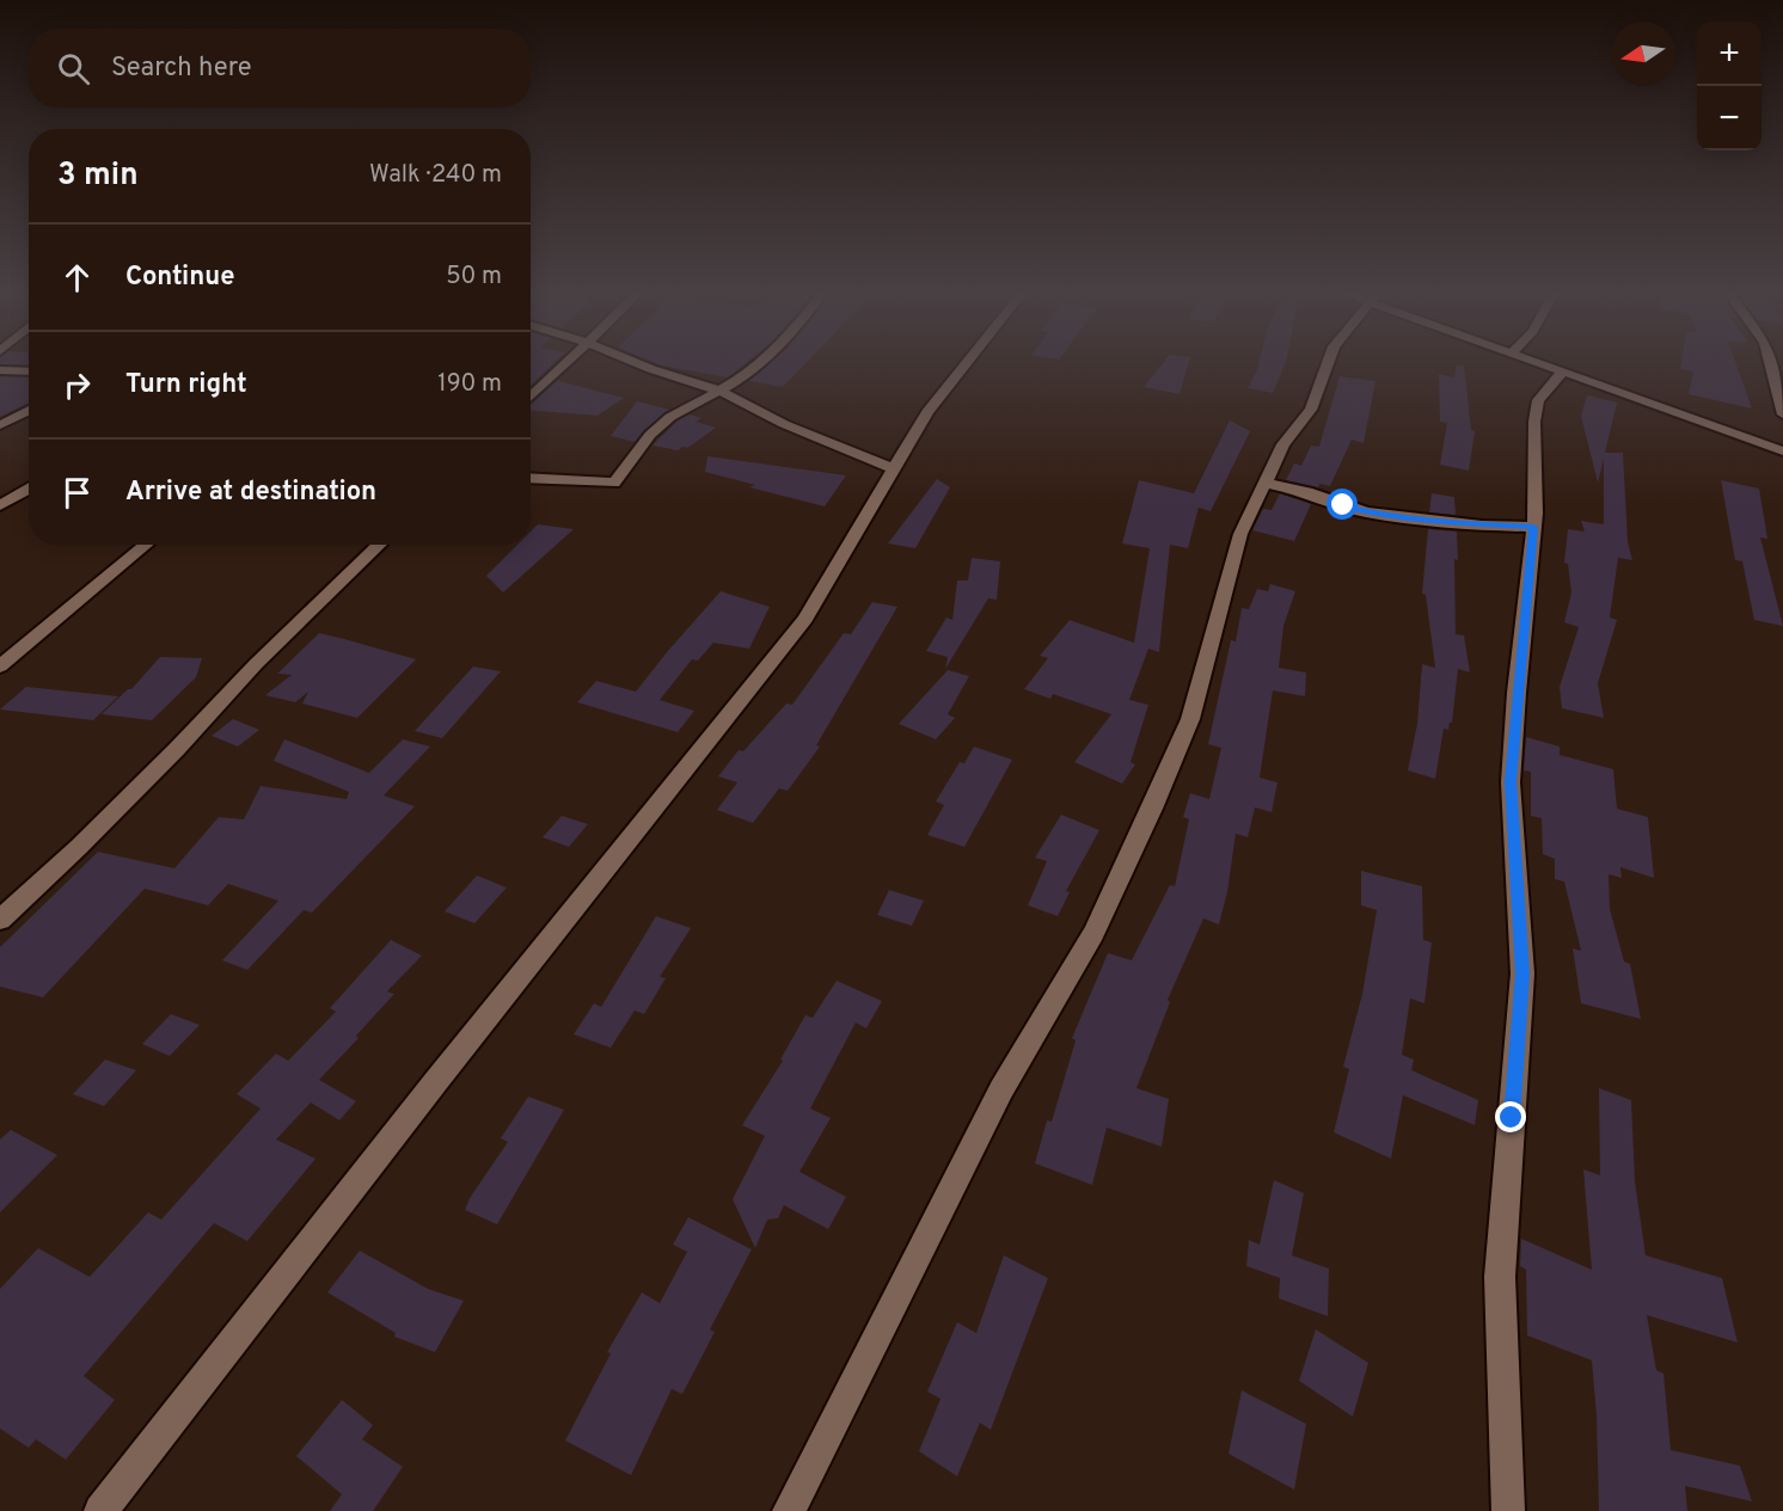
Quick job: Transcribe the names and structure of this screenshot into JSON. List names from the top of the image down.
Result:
{
  "north": "left",
  "page": {
    "map_buttons": ["+", "−"],
    "search": "Search here",
    "heading": ["3 min", "Walk · 240 m"],
    "list": [
      ["Continue", "50 m"],
      ["Turn right", "190 m"],
      "Arrive at destination"
    ]
  }
}
